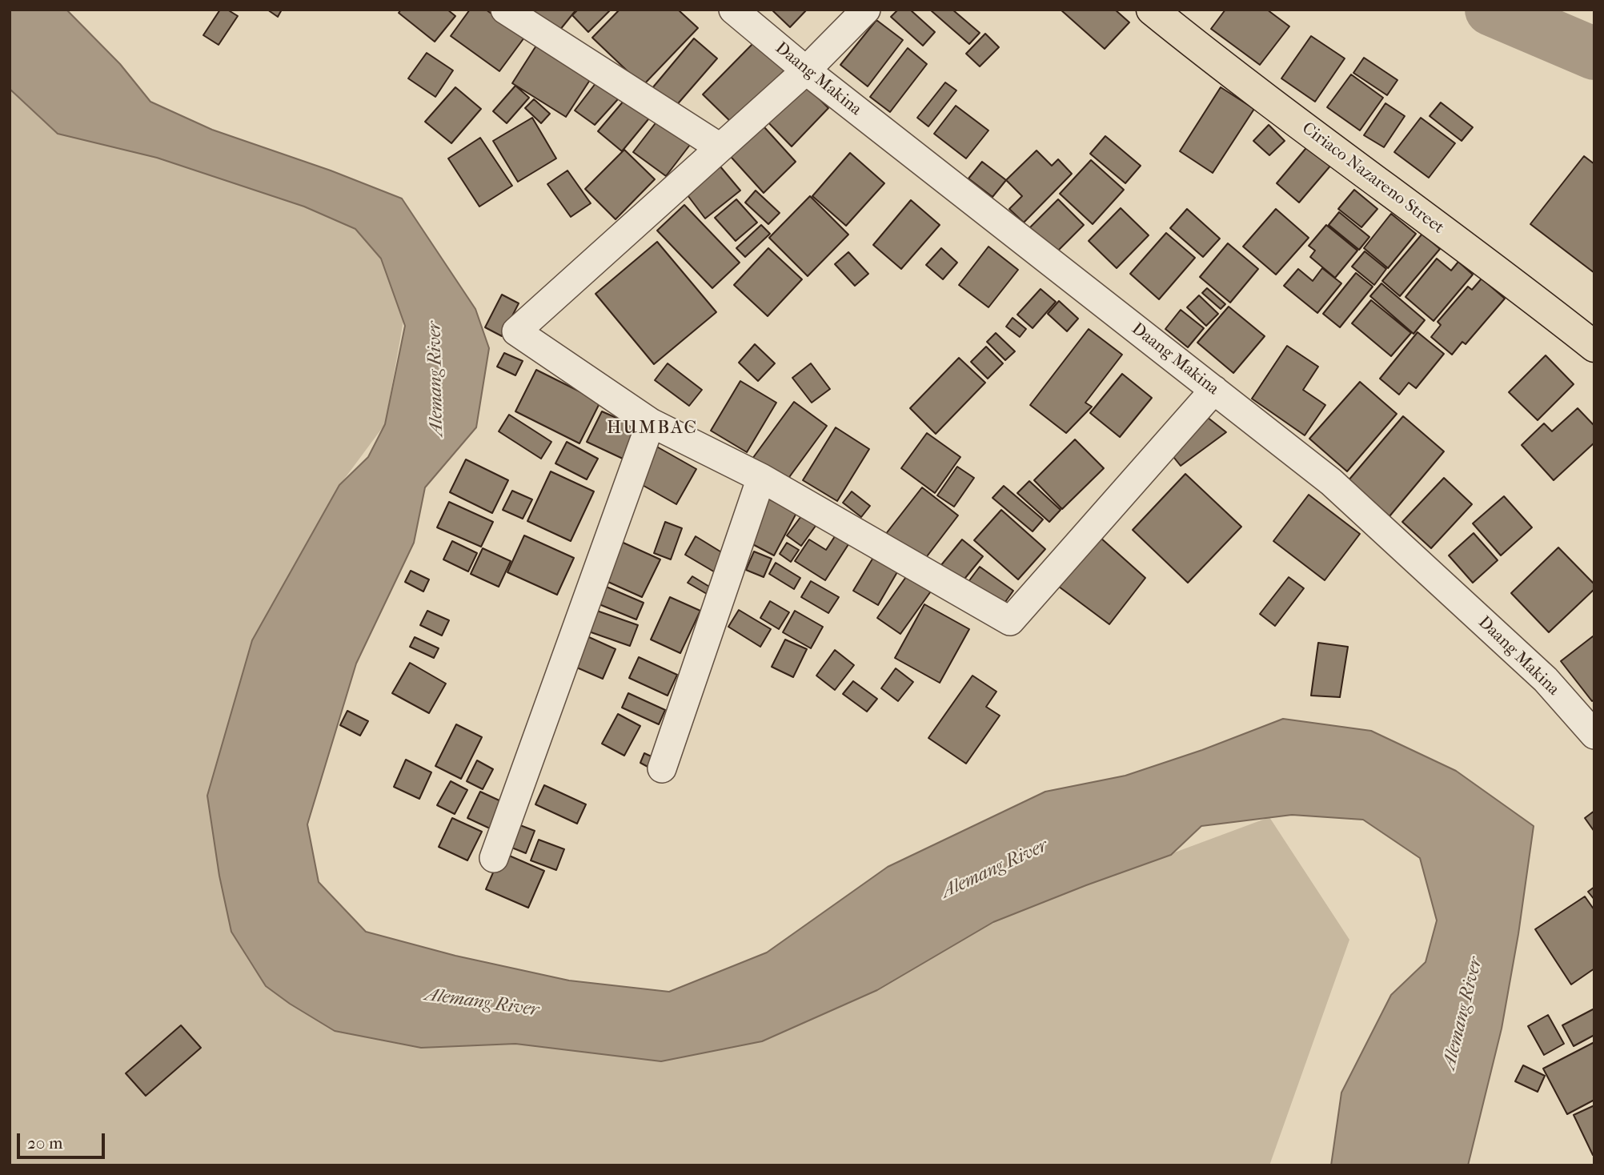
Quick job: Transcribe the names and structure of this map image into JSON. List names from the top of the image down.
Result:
{
  "streets": {
    "main road": ["Ciriaco Nazareno Street"],
    "street": ["Daang Makina"]
  },
  "districts": ["HUMBAC"],
  "water": ["Alemang River"],
  "scale_bar": "20 m"
}
